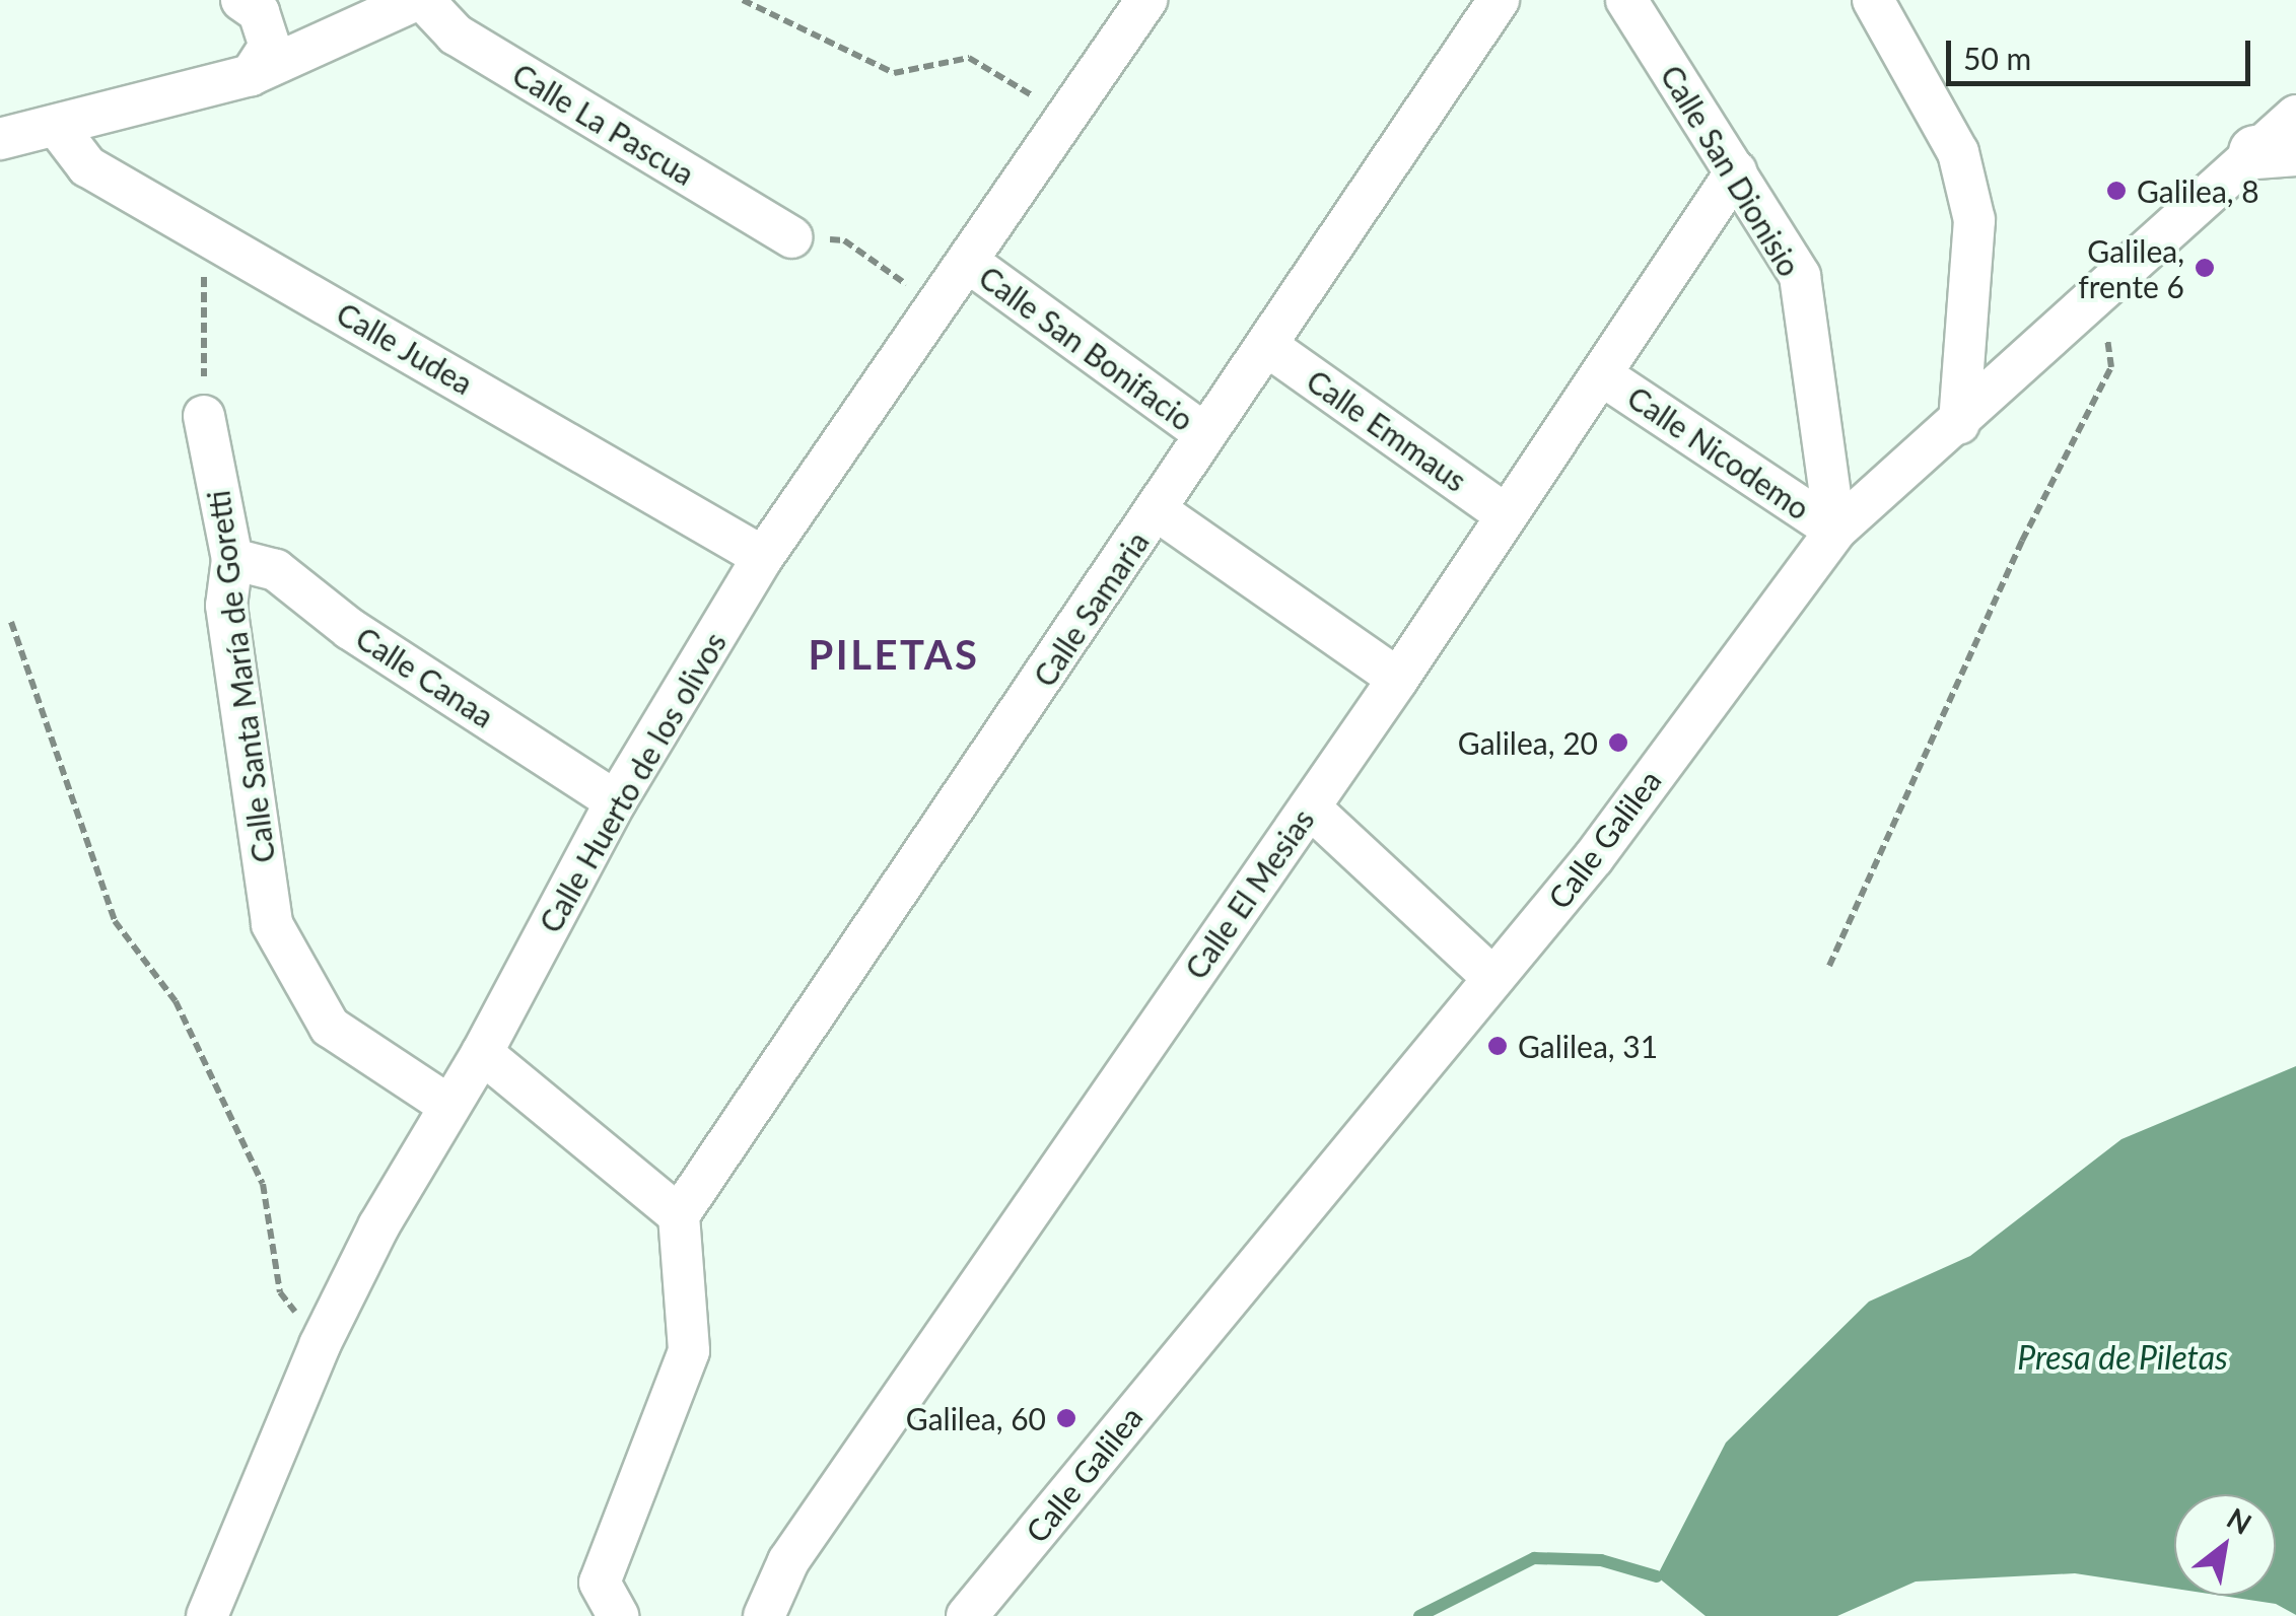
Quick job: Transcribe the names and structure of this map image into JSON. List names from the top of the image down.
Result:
{
  "streets": {
    "street": [
      "Calle La Pascua",
      "Calle San Dionisio",
      "Calle Judea",
      "Calle San Bonifacio",
      "Calle Emmaus",
      "Calle Nicodemo",
      "Calle Samaria",
      "Calle Santa María de Goretti",
      "Calle Canaa",
      "Calle Huerto de los olivos",
      "Calle Galilea",
      "Calle El Mesias"
    ]
  },
  "crossings": [
    ["Calle San Dionisio", "Calle Nicodemo"],
    ["Calle San Dionisio", "Calle Galilea"],
    ["Calle San Dionisio", "Calle El Mesias"],
    ["Calle Judea", "Calle Huerto de los olivos"],
    ["Calle San Bonifacio", "Calle Samaria"],
    ["Calle San Bonifacio", "Calle Huerto de los olivos"],
    ["Calle Emmaus", "Calle Samaria"],
    ["Calle Emmaus", "Calle El Mesias"],
    ["Calle Nicodemo", "Calle Galilea"],
    ["Calle Nicodemo", "Calle El Mesias"],
    ["Calle Santa María de Goretti", "Calle Canaa"],
    ["Calle Santa María de Goretti", "Calle Huerto de los olivos"],
    ["Calle Canaa", "Calle Huerto de los olivos"]
  ],
  "districts": ["PILETAS"],
  "water": ["Presa de Piletas"],
  "places": [
    "Galilea, 8",
    "Galilea, frente 6",
    "Galilea, 20",
    "Galilea, 31",
    "Galilea, 60"
  ],
  "scale_bar": "50 m",
  "north": "top right"
}
